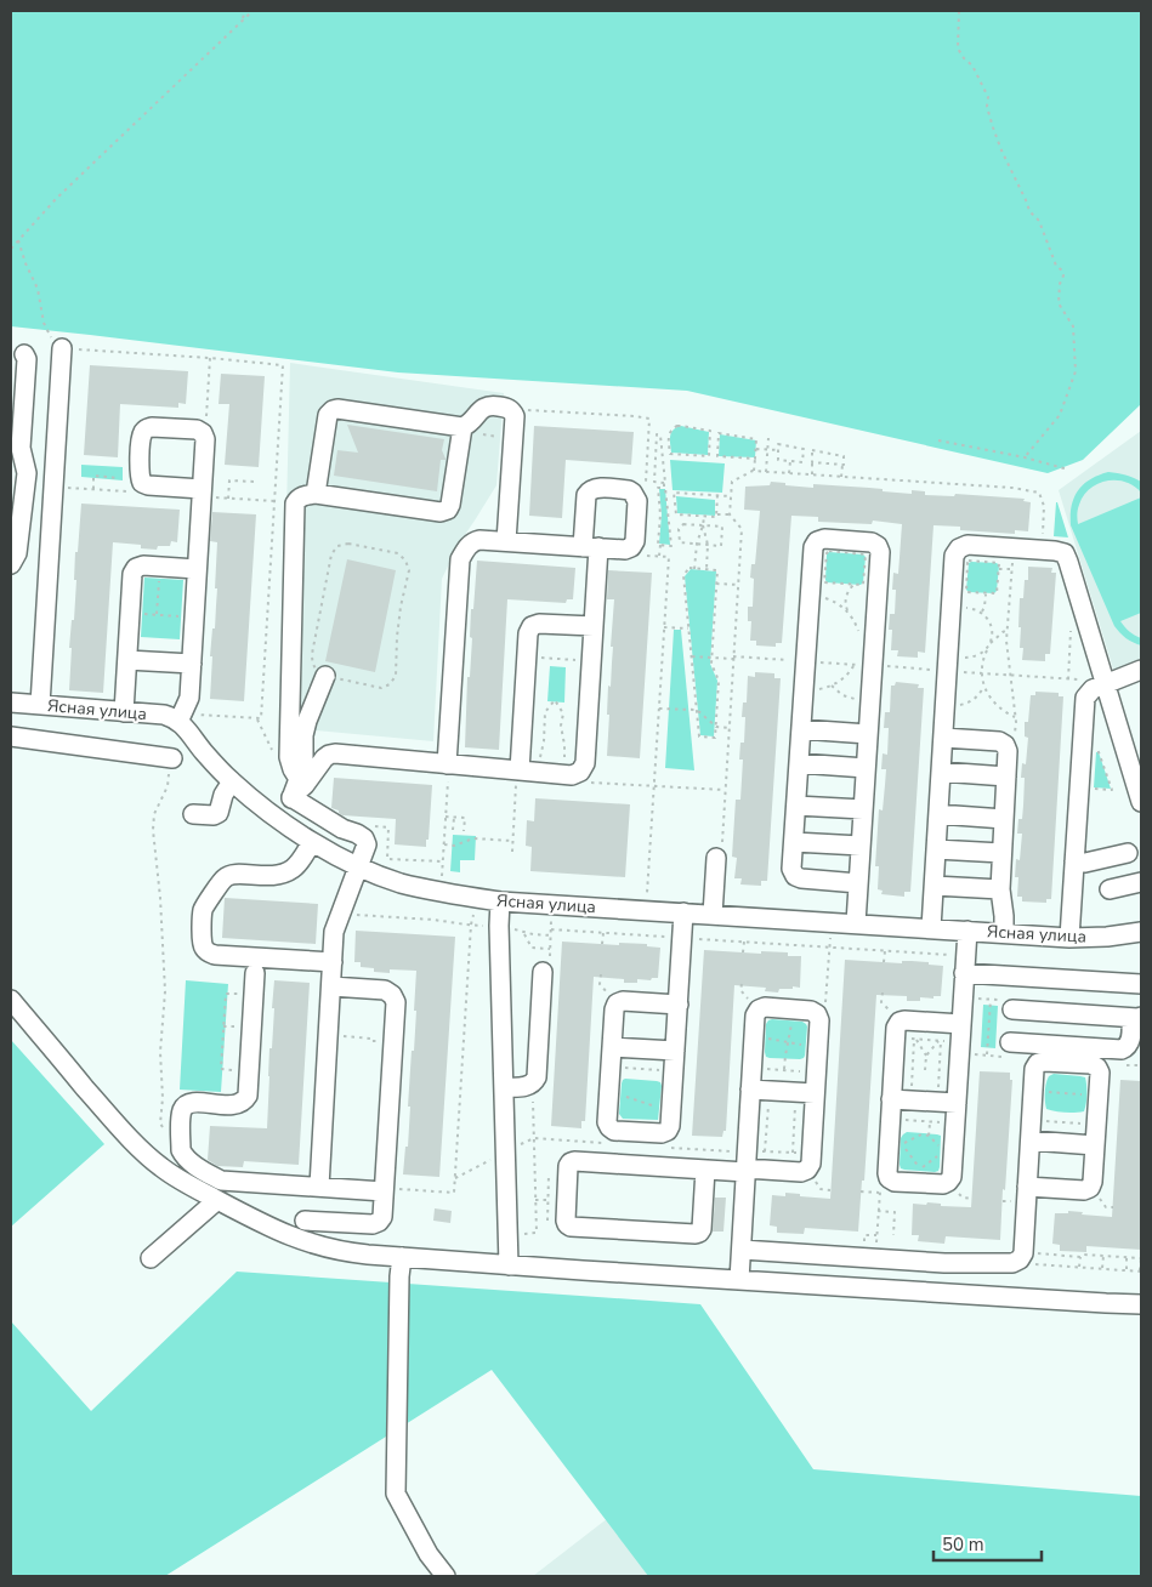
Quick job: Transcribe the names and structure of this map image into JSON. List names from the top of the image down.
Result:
{
  "streets": {
    "street": ["Ясная улица"]
  },
  "scale_bar": "50 m"
}
